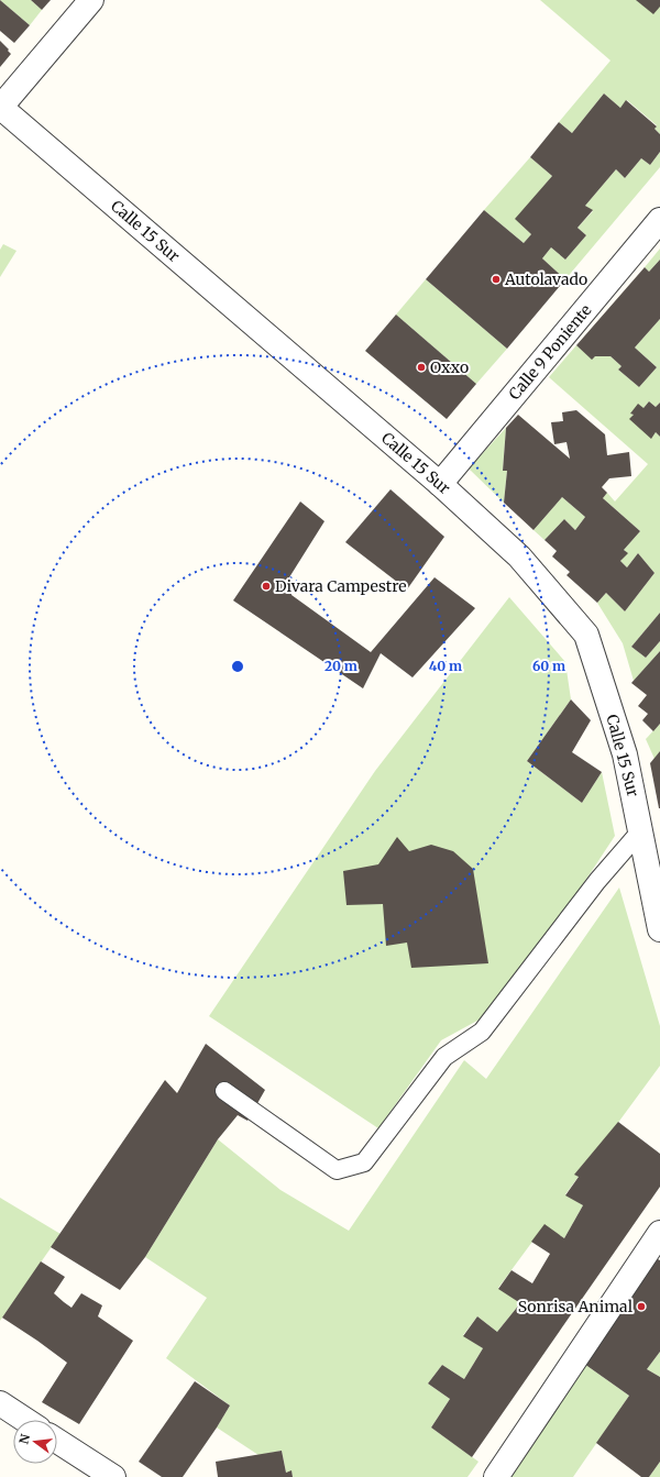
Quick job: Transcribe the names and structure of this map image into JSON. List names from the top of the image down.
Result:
{
  "streets": {
    "street": ["Calle 15 Sur", "Calle 9 Poniente"]
  },
  "crossings": [
    ["Calle 15 Sur", "Calle 9 Poniente"]
  ],
  "places": [
    "Autolavado",
    "Oxxo",
    "Divara Campestre",
    "Sonrisa Animal"
  ],
  "north": "left",
  "rings": ["20 m", "40 m", "60 m"]
}
